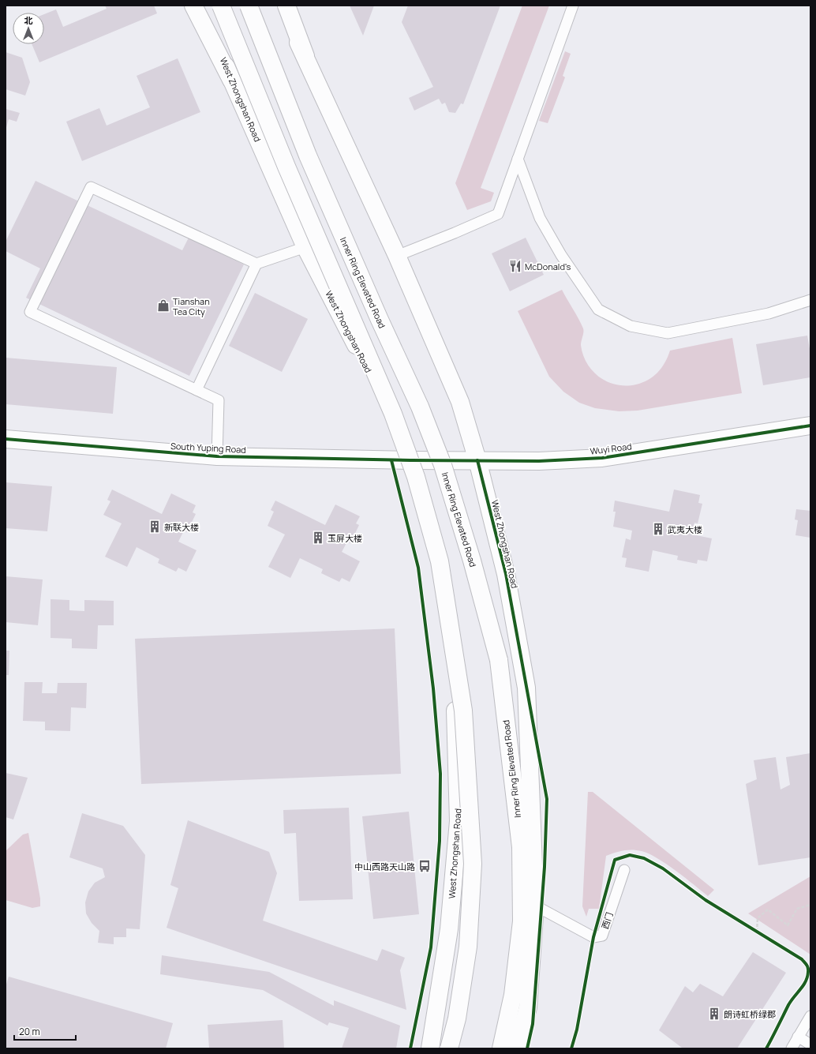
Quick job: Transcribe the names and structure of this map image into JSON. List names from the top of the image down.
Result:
{
  "streets": {
    "main road": [
      "West Zhongshan Road",
      "Inner Ring Elevated Road",
      "South Yuping Road",
      "Wuyi Road"
    ],
    "lane": ["西门"]
  },
  "crossings": [
    ["West Zhongshan Road", "South Yuping Road"],
    ["West Zhongshan Road", "Wuyi Road"],
    ["West Zhongshan Road", "西门"],
    ["South Yuping Road", "Wuyi Road"]
  ],
  "places": {
    "restaurant": ["McDonald's"],
    "shop": ["Tianshan Tea City"],
    "building": [
      "新联大楼",
      "武夷大楼",
      "玉屏大楼",
      "朗诗虹桥绿郡"
    ],
    "bus stop": ["中山西路天山路"]
  },
  "scale_bar": "20 m",
  "north": "top"
}
